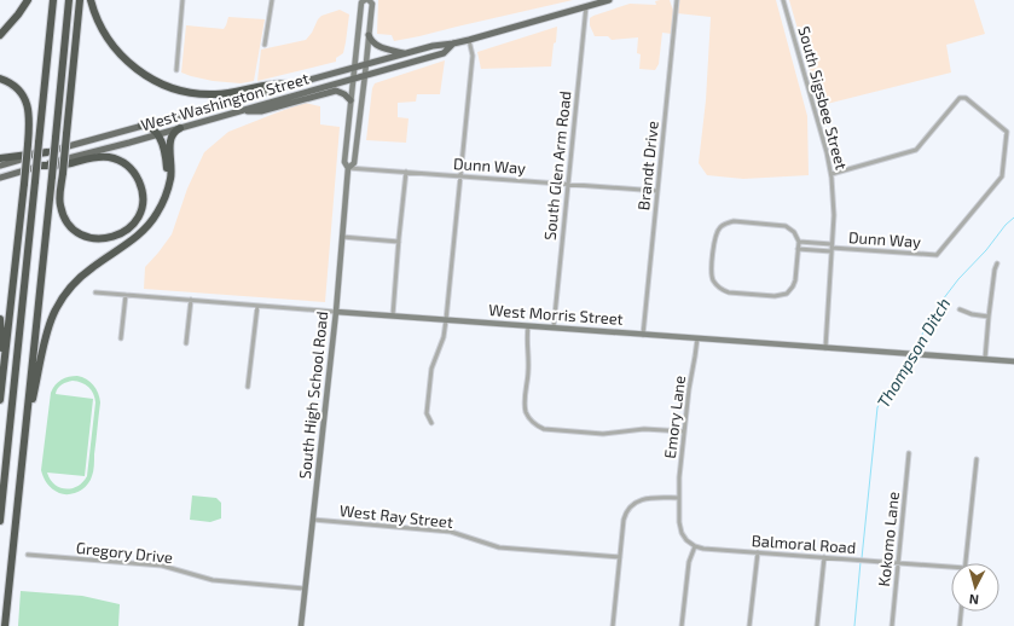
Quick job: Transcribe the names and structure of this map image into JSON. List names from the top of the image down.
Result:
{
  "streets": {
    "main road": ["West Washington Street"],
    "street": [
      "South Sigsbee Street",
      "Dunn Way",
      "South Glen Arm Road",
      "Brandt Drive",
      "West Morris Street",
      "South High School Road",
      "Emory Lane",
      "West Ray Street",
      "Kokomo Lane",
      "Balmoral Road",
      "Gregory Drive"
    ]
  },
  "crossings": [
    ["South Sigsbee Street", "Dunn Way"],
    ["South Sigsbee Street", "West Morris Street"],
    ["West Washington Street", "South Glen Arm Road"],
    ["West Washington Street", "South High School Road"],
    ["Dunn Way", "South Glen Arm Road"],
    ["Dunn Way", "Brandt Drive"],
    ["Dunn Way", "South High School Road"],
    ["South Glen Arm Road", "West Morris Street"],
    ["Brandt Drive", "West Morris Street"],
    ["West Morris Street", "South High School Road"],
    ["West Morris Street", "Emory Lane"],
    ["South High School Road", "West Ray Street"],
    ["South High School Road", "Gregory Drive"],
    ["Kokomo Lane", "Balmoral Road"]
  ],
  "water": ["Thompson Ditch"],
  "north": "bottom"
}
